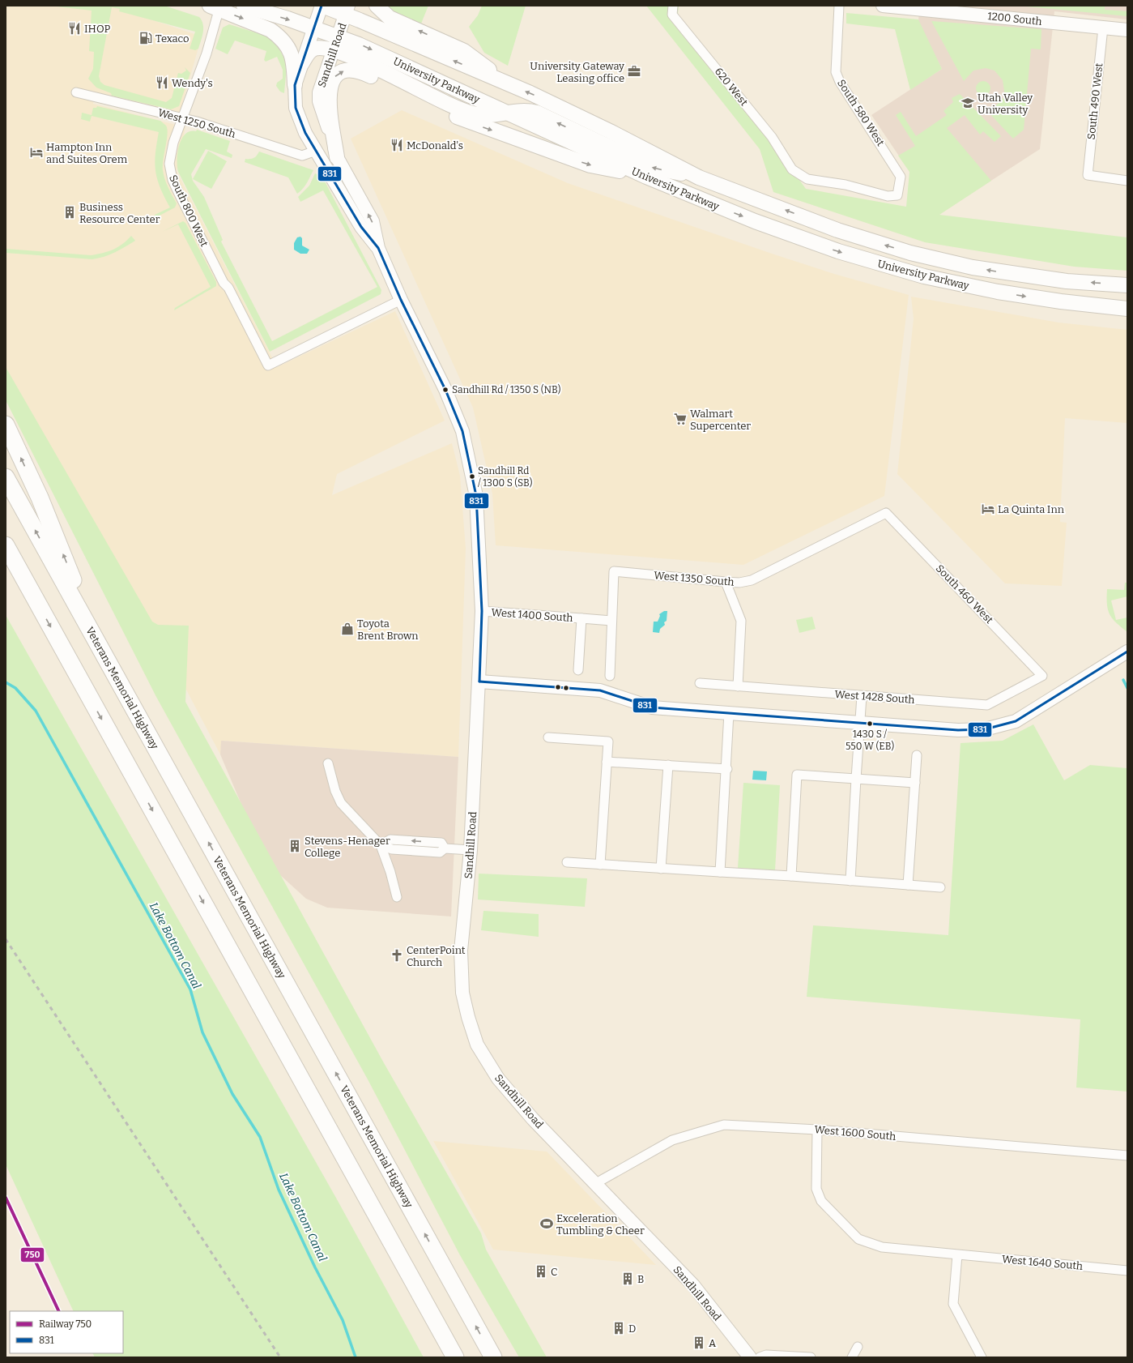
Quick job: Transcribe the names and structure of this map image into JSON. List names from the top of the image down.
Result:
{
  "streets": {
    "highway": ["Veterans Memorial Highway"],
    "main road": ["University Parkway"],
    "street": [
      "1200 South",
      "Sandhill Road",
      "620 West",
      "South 490 West",
      "South 580 West",
      "West 1250 South",
      "South 800 West",
      "West 1350 South",
      "South 460 West",
      "West 1400 South",
      "West 1428 South",
      "West 1600 South",
      "West 1640 South"
    ]
  },
  "crossings": [
    ["1200 South", "South 490 West"],
    ["Sandhill Road", "University Parkway"],
    ["Sandhill Road", "West 1250 South"],
    ["Sandhill Road", "South 800 West"],
    ["Sandhill Road", "West 1400 South"],
    ["Sandhill Road", "West 1600 South"],
    ["620 West", "South 580 West"],
    ["West 1250 South", "South 800 West"],
    ["West 1350 South", "South 460 West"],
    ["West 1350 South", "West 1400 South"],
    ["South 460 West", "West 1428 South"],
    ["West 1600 South", "West 1640 South"]
  ],
  "water": ["Lake Bottom Canal"],
  "places": {
    "restaurant": ["IHOP", "Wendy's", "McDonald's"],
    "fuel station": ["Texaco"],
    "office": ["University Gateway Leasing office"],
    "school or university": ["Utah Valley University"],
    "hotel": ["Hampton Inn and Suites Orem", "La Quinta Inn"],
    "building": [
      "Business Resource Center",
      "Stevens-Henager College",
      "C",
      "B",
      "D",
      "A"
    ],
    "other": ["Sandhill Rd / 1350 S (NB)", "Sandhill Rd / 1300 S (SB)", "1430 S / 550 W (EB)"],
    "supermarket": ["Walmart Supercenter"],
    "shop": ["Toyota Brent Brown"],
    "church": ["CenterPoint Church"],
    "sports": ["Exceleration Tumbling & Cheer"]
  },
  "lines": ["transit line 831", "rail line 750"],
  "legend": ["Railway 750", "831"]
}
